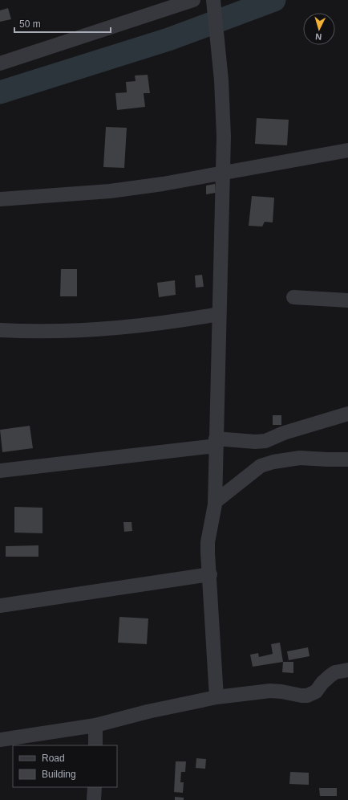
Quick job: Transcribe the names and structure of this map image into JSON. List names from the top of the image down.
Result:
{
  "legend": ["Road", "Building"],
  "scale_bar": "50 m",
  "north": "bottom"
}
